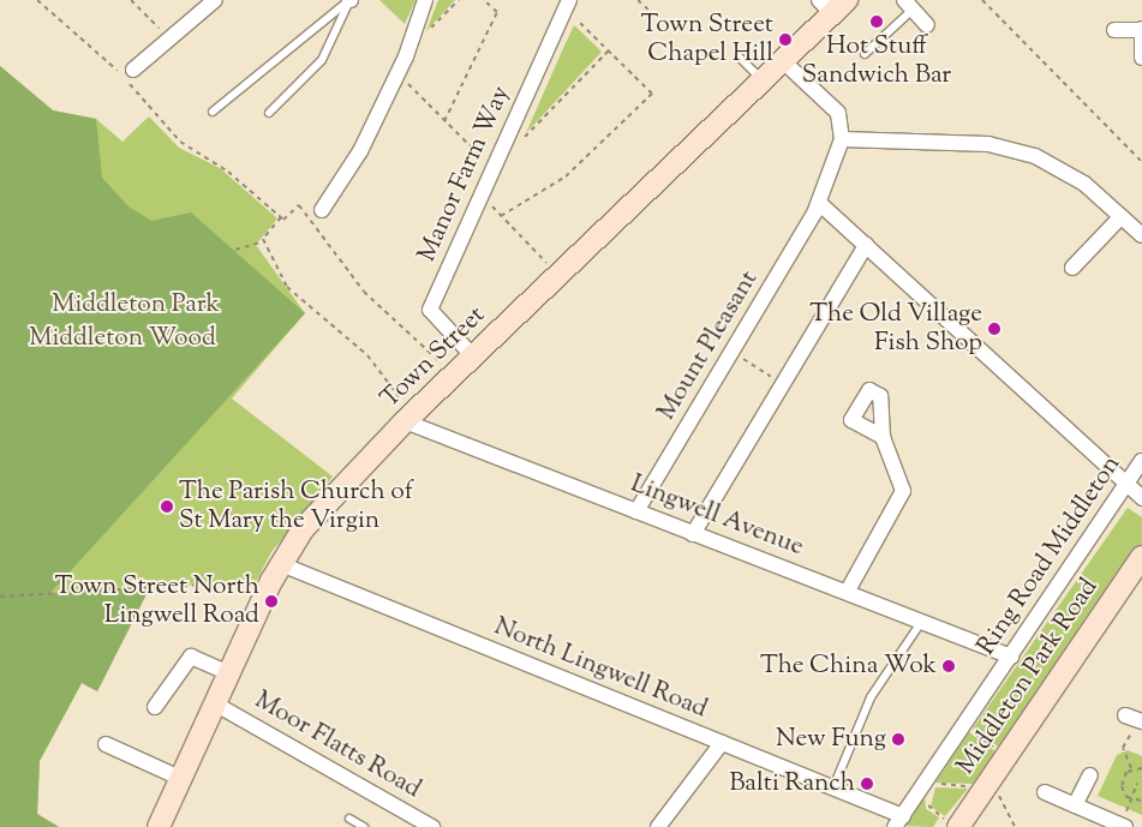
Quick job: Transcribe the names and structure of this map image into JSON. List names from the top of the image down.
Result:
{
  "streets": {
    "street": [
      "Manor Farm Way",
      "Mount Pleasant",
      "Town Street",
      "Lingwell Avenue",
      "Ring Road Middleton",
      "North Lingwell Road",
      "Middleton Park Road",
      "Moor Flatts Road"
    ]
  },
  "crossings": [
    ["Manor Farm Way", "Town Street"],
    ["Mount Pleasant", "Lingwell Avenue"],
    ["Town Street", "Lingwell Avenue"],
    ["Town Street", "North Lingwell Road"],
    ["Town Street", "Moor Flatts Road"],
    ["Lingwell Avenue", "Ring Road Middleton"],
    ["Ring Road Middleton", "North Lingwell Road"]
  ],
  "parks": ["Middleton Park", "Middleton Wood"],
  "places": [
    "Hot Stuff Sandwich Bar",
    "Town Street Chapel Hill",
    "The Old Village Fish Shop",
    "The Parish Church of St Mary the Virgin",
    "Town Street North Lingwell Road",
    "The China Wok",
    "New Fung",
    "Balti Ranch"
  ]
}
